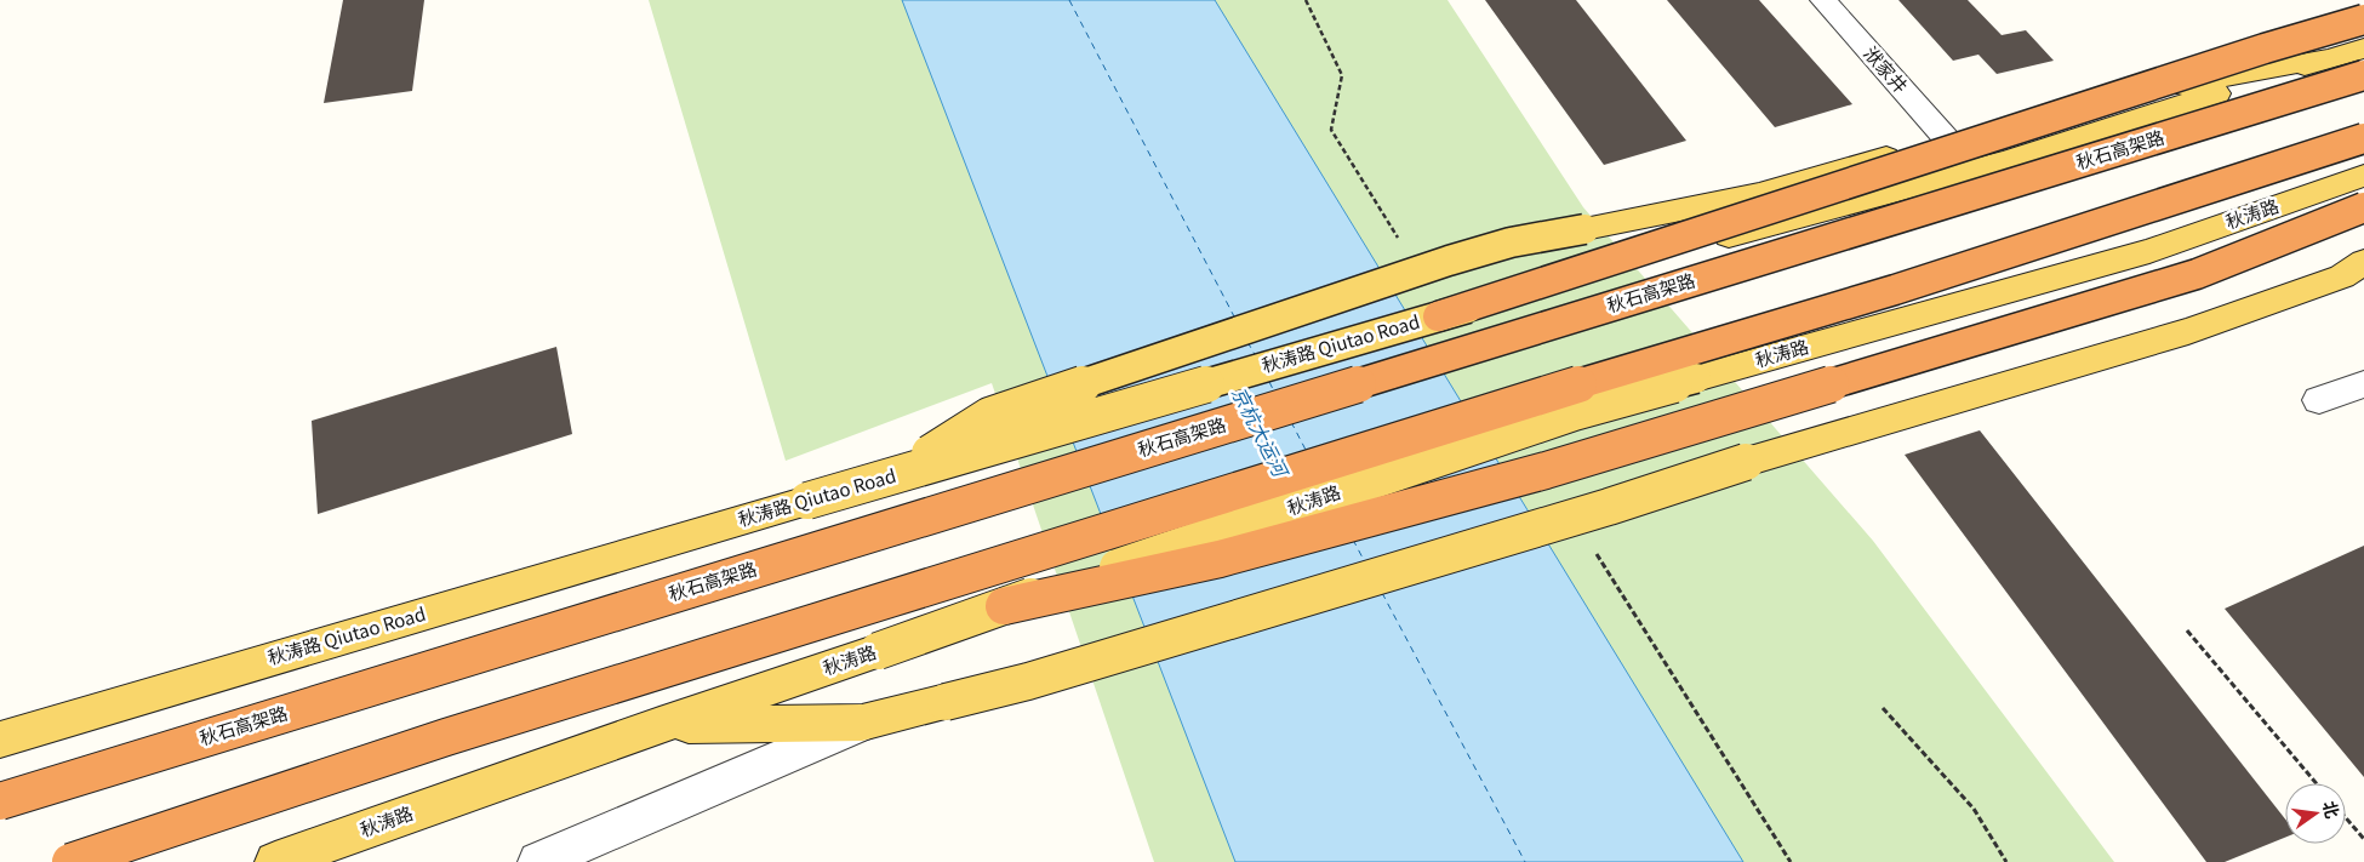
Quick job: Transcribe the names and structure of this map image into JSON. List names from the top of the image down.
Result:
{
  "streets": {
    "highway": ["秋石高架路"],
    "main road": ["秋涛路", "秋涛路 Qiutao Road"],
    "street": ["洑家井"]
  },
  "water": ["京杭大运河"],
  "north": "right"
}
